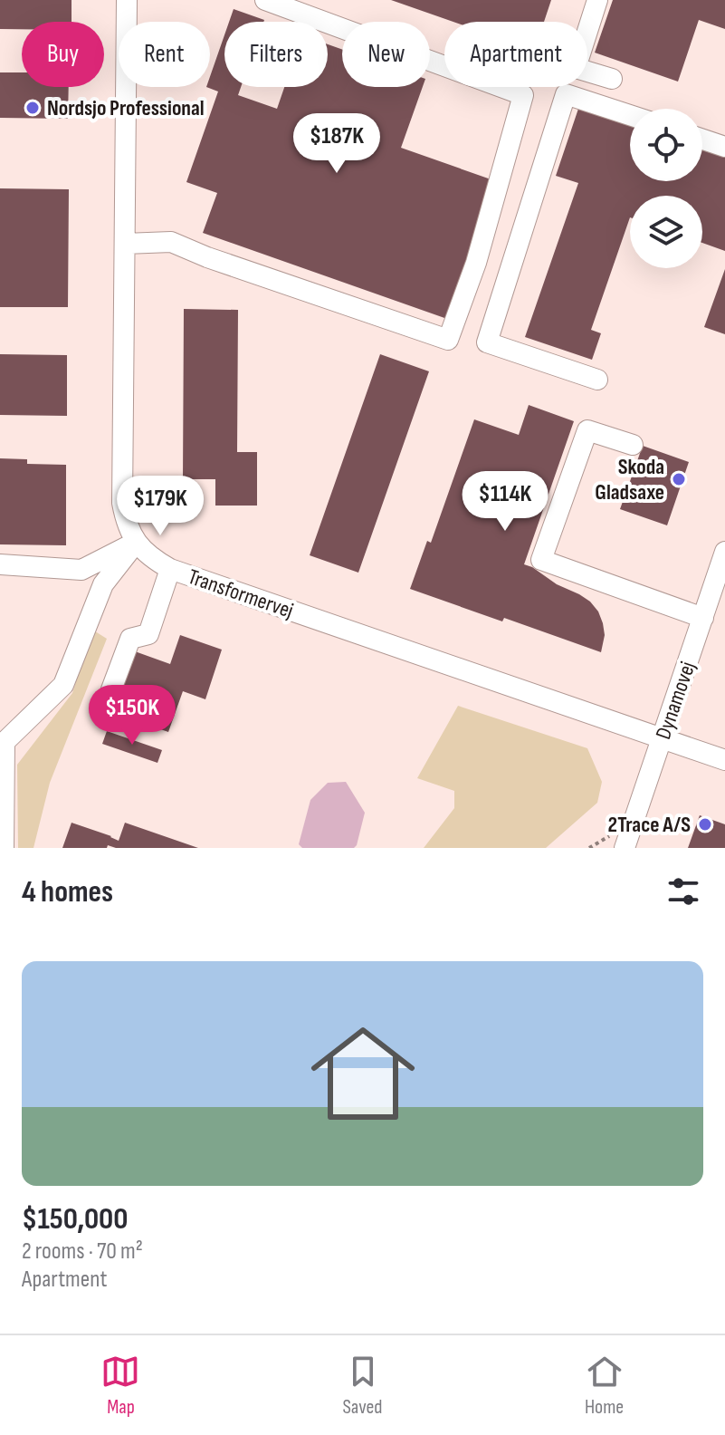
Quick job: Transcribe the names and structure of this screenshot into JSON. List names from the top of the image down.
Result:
{
  "streets": {
    "street": ["Transformervej", "Dynamovej"]
  },
  "crossings": [
    ["Transformervej", "Dynamovej"]
  ],
  "places": ["Nordsjo Professional", "Skoda Gladsaxe", "2Trace A/S"],
  "page": {
    "chip": [
      "Buy",
      "Rent",
      "Filters",
      "New",
      "Apartment"
    ],
    "price": [
      "$187K",
      "$114K",
      "$179K",
      "$150K"
    ],
    "heading": "4 homes",
    "list": [
      {
        "name": "$150,000",
        "note": "2 rooms · 70 m² · Apartment"
      }
    ],
    "tabs": ["Map", "Saved", "Home"]
  }
}
